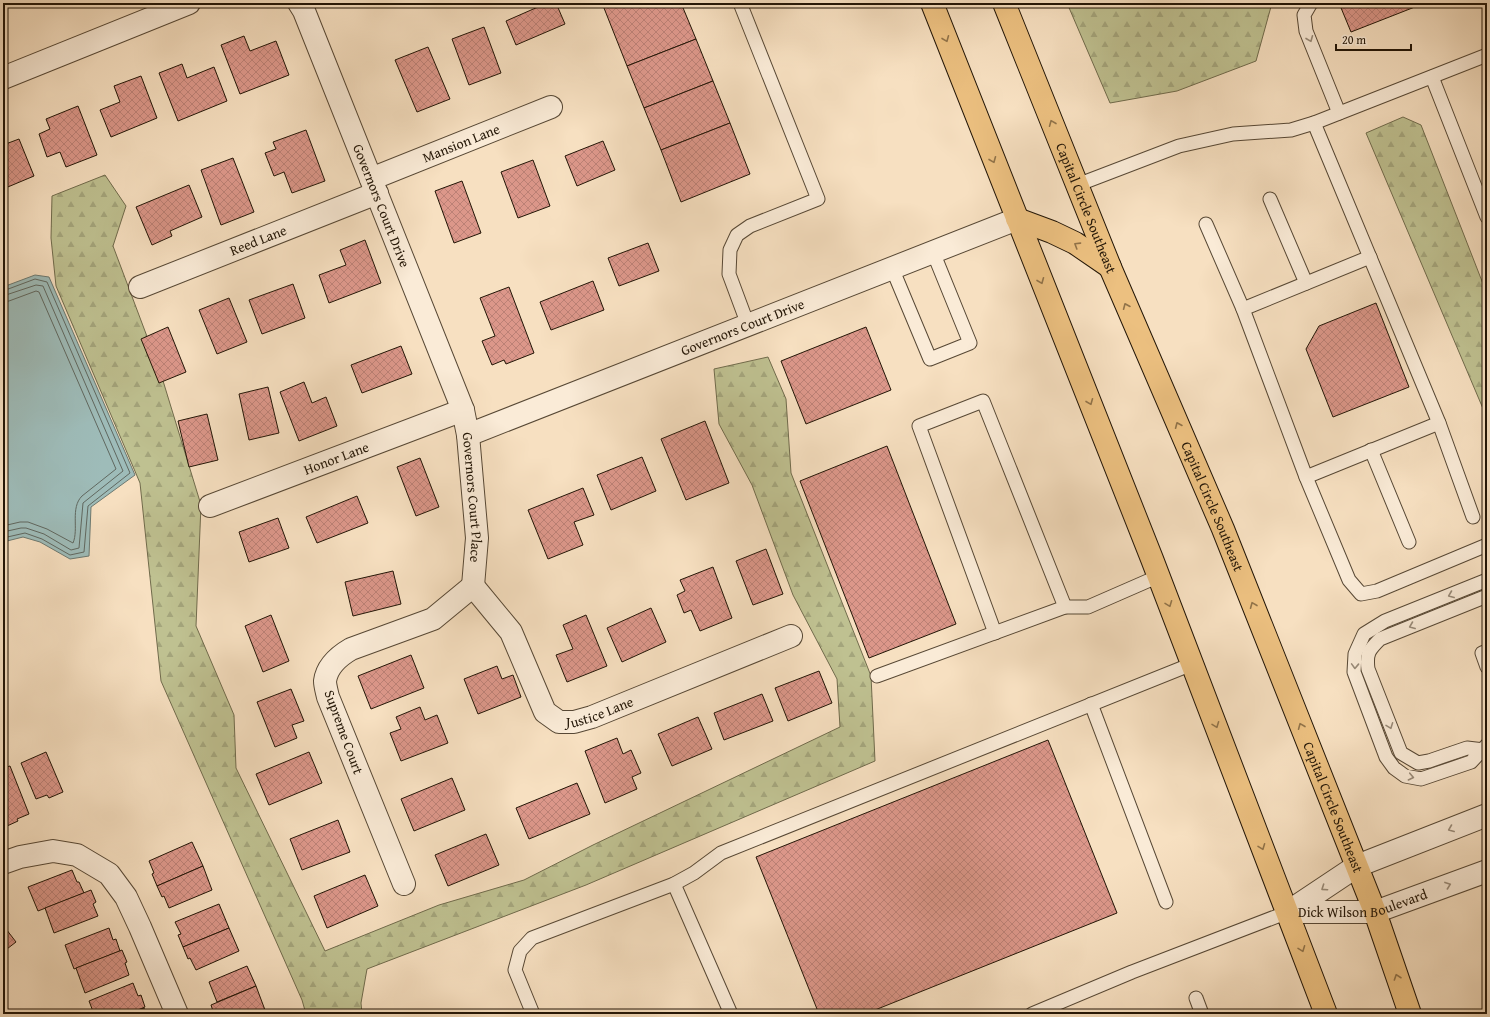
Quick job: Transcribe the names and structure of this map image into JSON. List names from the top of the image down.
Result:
{
  "streets": {
    "main road": ["Capital Circle Southeast"],
    "street": [
      "Mansion Lane",
      "Governors Court Drive",
      "Reed Lane",
      "Honor Lane",
      "Governors Court Place",
      "Justice Lane",
      "Supreme Court",
      "Dick Wilson Boulevard"
    ]
  },
  "crossings": [
    ["Mansion Lane", "Governors Court Drive"],
    ["Mansion Lane", "Reed Lane"],
    ["Governors Court Drive", "Reed Lane"],
    ["Governors Court Drive", "Honor Lane"],
    ["Governors Court Drive", "Governors Court Place"],
    ["Capital Circle Southeast", "Dick Wilson Boulevard"],
    ["Honor Lane", "Governors Court Place"],
    ["Governors Court Place", "Justice Lane"],
    ["Governors Court Place", "Supreme Court"],
    ["Justice Lane", "Supreme Court"]
  ],
  "scale_bar": "20 m"
}
